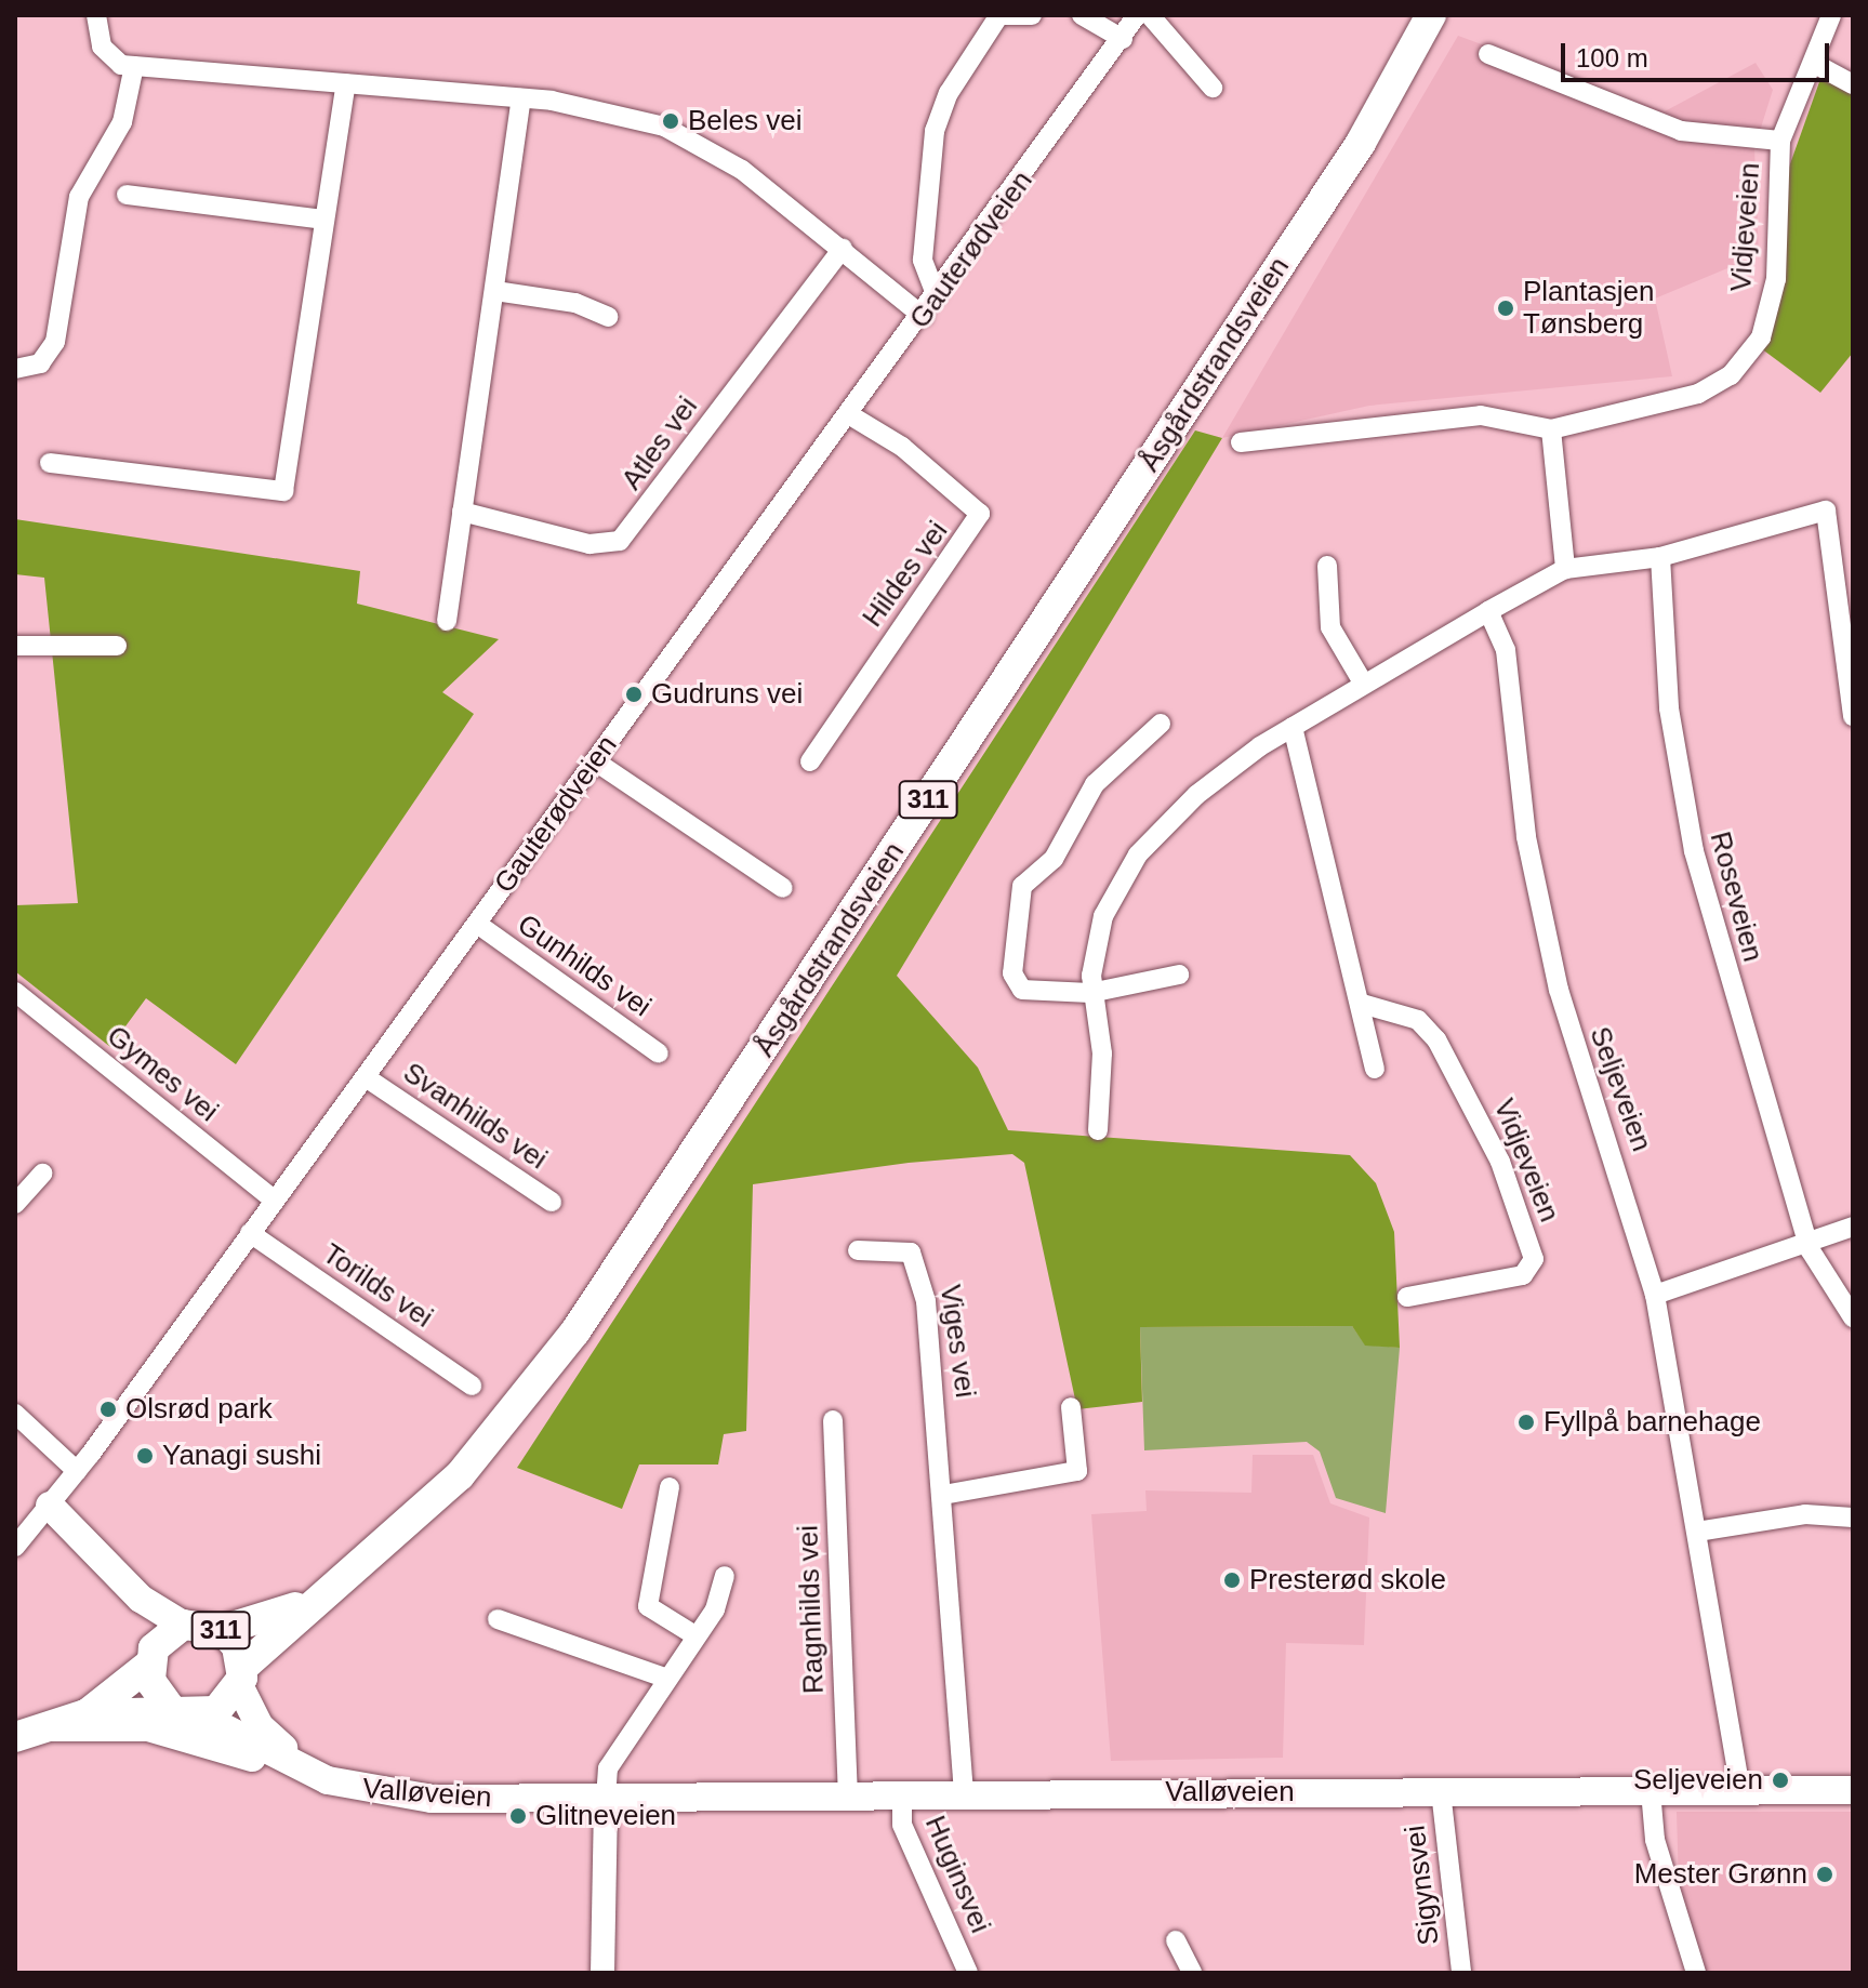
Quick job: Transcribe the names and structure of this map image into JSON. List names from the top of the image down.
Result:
{
  "streets": {
    "main road": ["Åsgårdstrandsveien", "311", "Valløveien"],
    "street": [
      "Vidjeveien",
      "Gauterødveien",
      "Atles vei",
      "Hildes vei",
      "Roseveien",
      "Gunhilds vei",
      "Gymes vei",
      "Seljeveien",
      "Svanhilds vei",
      "Torilds vei",
      "Viges vei",
      "Ragnhilds vei",
      "Huginsvei",
      "Sigynsvei"
    ]
  },
  "crossings": [
    ["Gauterødveien", "Hildes vei"],
    ["Gauterødveien", "Gunhilds vei"],
    ["Gauterødveien", "Gymes vei"],
    ["Gauterødveien", "Svanhilds vei"],
    ["Gauterødveien", "Torilds vei"],
    ["Åsgårdstrandsveien", "311"],
    ["Åsgårdstrandsveien", "Valløveien"],
    ["311", "Valløveien"],
    ["Seljeveien", "Valløveien"],
    ["Viges vei", "Valløveien"],
    ["Ragnhilds vei", "Valløveien"],
    ["Valløveien", "Huginsvei"],
    ["Valløveien", "Sigynsvei"]
  ],
  "places": [
    "Beles vei",
    "Plantasjen Tønsberg",
    "Gudruns vei",
    "Olsrød park",
    "Fyllpå barnehage",
    "Yanagi sushi",
    "Presterød skole",
    "Seljeveien",
    "Glitneveien",
    "Mester Grønn"
  ],
  "scale_bar": "100 m"
}
